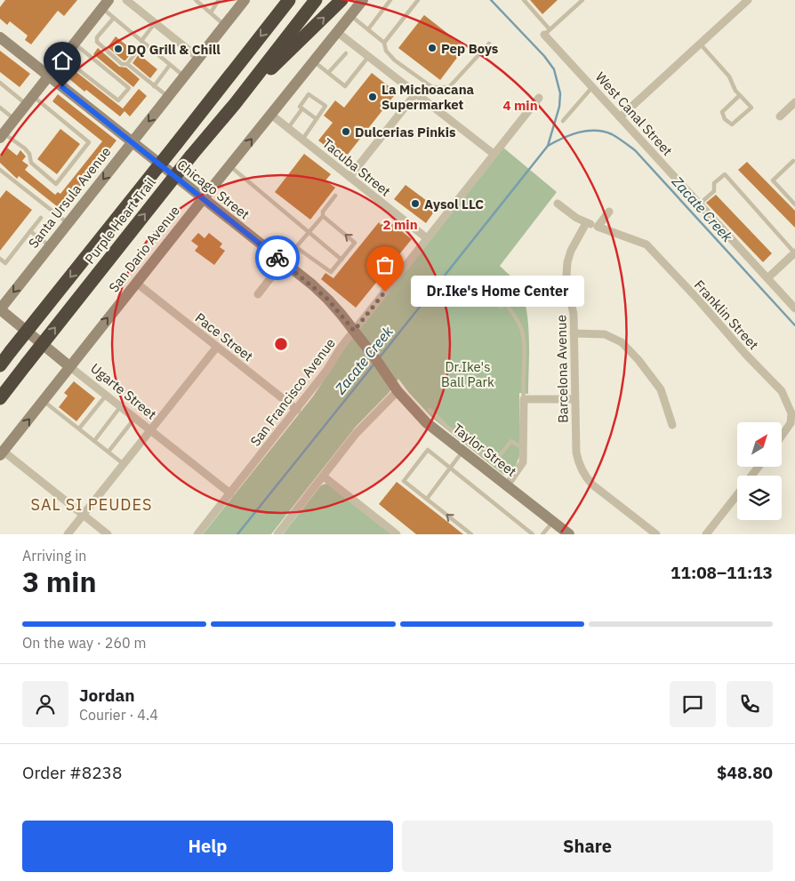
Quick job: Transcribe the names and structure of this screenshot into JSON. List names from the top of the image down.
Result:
{
  "streets": {
    "highway": ["Purple Heart Trail"],
    "main road": [
      "Chicago Street",
      "Santa Ursula Avenue",
      "San Dario Avenue",
      "Ugarte Street",
      "Taylor Street"
    ],
    "street": [
      "West Canal Street",
      "Tacuba Street",
      "Franklin Street",
      "Pace Street",
      "Barcelona Avenue",
      "San Francisco Avenue"
    ]
  },
  "crossings": [
    ["Tacuba Street", "San Dario Avenue"],
    ["Tacuba Street", "San Francisco Avenue"],
    ["Chicago Street", "Santa Ursula Avenue"],
    ["Chicago Street", "San Dario Avenue"],
    ["Chicago Street", "San Francisco Avenue"],
    ["Chicago Street", "Taylor Street"],
    ["Santa Ursula Avenue", "Ugarte Street"],
    ["San Dario Avenue", "Pace Street"],
    ["San Dario Avenue", "Ugarte Street"],
    ["Franklin Street", "Barcelona Avenue"],
    ["Pace Street", "San Francisco Avenue"],
    ["Ugarte Street", "San Francisco Avenue"]
  ],
  "one_way": ["Santa Ursula Avenue", "San Dario Avenue"],
  "districts": ["SAL SI PEUDES"],
  "water": ["Zacate Creek"],
  "parks": ["Dr.Ike's Ball Park"],
  "places": [
    "Pep Boys",
    "DQ Grill & Chill",
    "La Michoacana Supermarket",
    "Dulcerias Pinkis",
    "Aysol LLC",
    "Dr.Ike's Home Center"
  ],
  "north": "top right",
  "page": {
    "bubble": "Dr.Ike's Home Center",
    "heading": ["3 min", "Arriving in", "11:08–11:13"],
    "panel": [
      "Jordan",
      "Courier · 4.4",
      "Order #8238",
      "$48.80"
    ],
    "bar": "On the way · 260 m",
    "buttons": ["Help", "Share"]
  },
  "rings": ["4 min", "2 min"]
}
